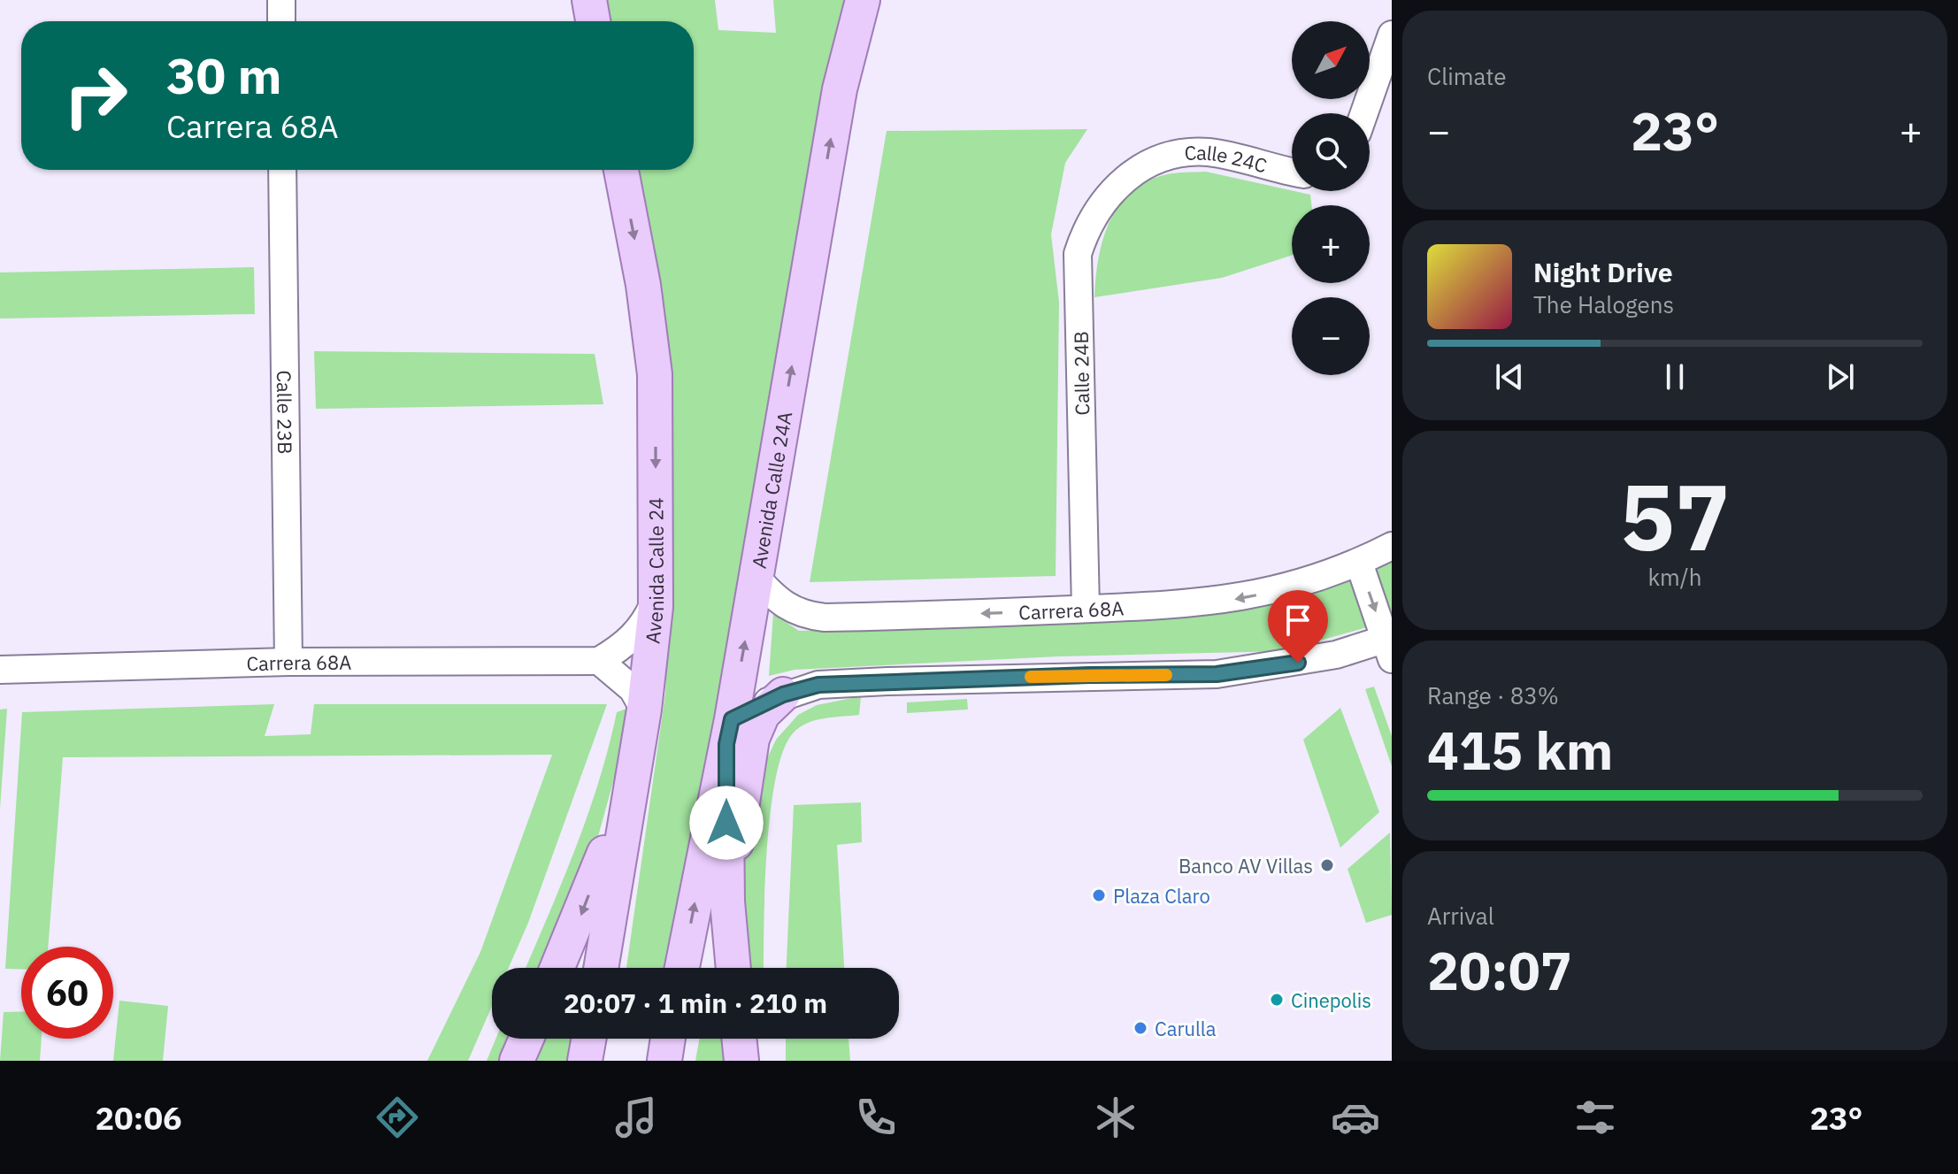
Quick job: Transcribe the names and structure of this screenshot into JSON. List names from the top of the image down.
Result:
{
  "streets": {
    "main road": ["Avenida Calle 24A", "Avenida Calle 24"],
    "street": [
      "Calle 24C",
      "Calle 24B",
      "Calle 23B",
      "Carrera 68A"
    ]
  },
  "crossings": [
    ["Calle 24C", "Calle 24B"],
    ["Calle 24B", "Carrera 68A"],
    ["Calle 23B", "Carrera 68A"],
    ["Avenida Calle 24A", "Carrera 68A"]
  ],
  "one_way": ["Avenida Calle 24"],
  "places": [
    "Banco AV Villas",
    "Plaza Claro",
    "Cinepolis",
    "Carulla"
  ],
  "north": "top right",
  "page": {
    "tile": [
      "Climate",
      ["57", "km/h"],
      ["Range · 83%", "415 km"],
      ["Arrival", "20:07"]
    ],
    "map_buttons": ["+", "−"],
    "turn": ["30 m", "Carrera 68A"],
    "heat": ["−", "23°", "+"],
    "song": ["Night Drive", "The Halogens"],
    "limit": "60",
    "trip": "20:07 · 1 min · 210 m",
    "tabs": ["20:06", "23°"]
  }
}
